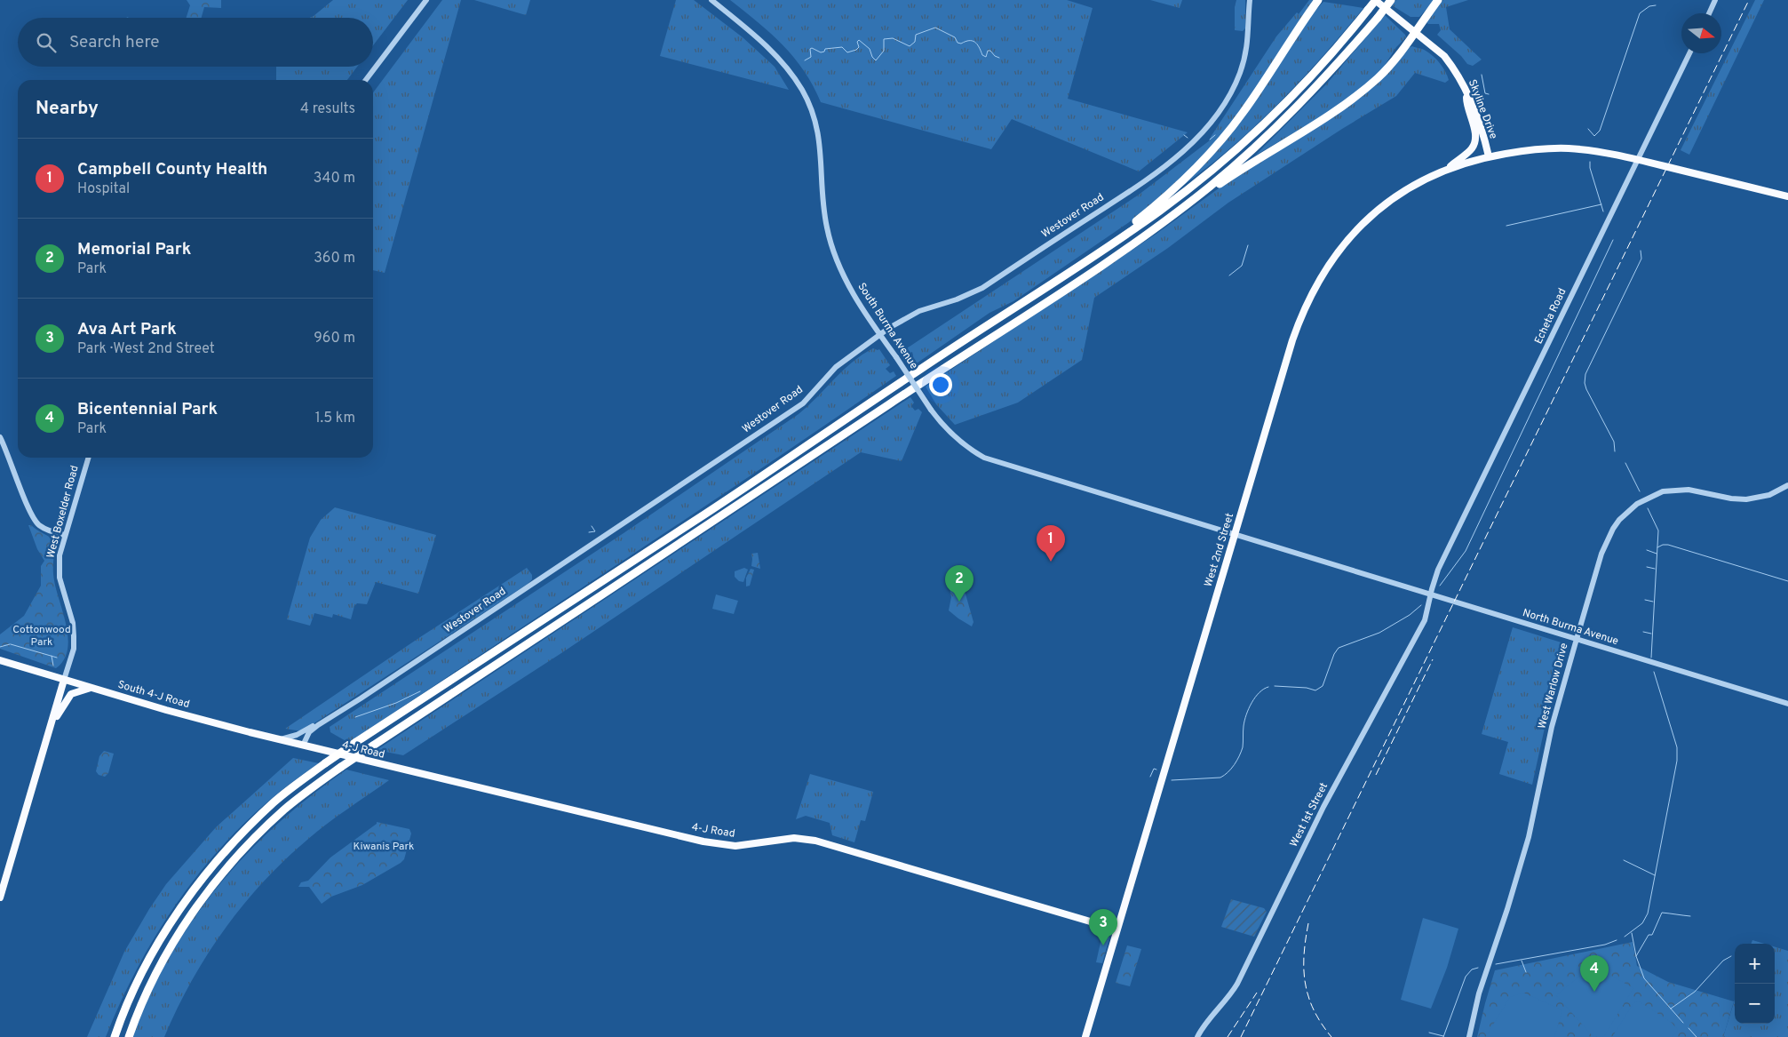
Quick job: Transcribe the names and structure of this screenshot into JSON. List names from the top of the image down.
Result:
{
  "streets": {
    "main road": [
      "Skyline Drive",
      "West 2nd Street",
      "South 4-J Road",
      "4-J Road"
    ],
    "street": [
      "Westover Road",
      "Echeta Road",
      "South Burma Avenue",
      "West Boxelder Road",
      "North Burma Avenue",
      "West Warlow Drive",
      "West 1st Street"
    ]
  },
  "crossings": [
    ["Skyline Drive", "West 2nd Street"],
    ["Westover Road", "South Burma Avenue"],
    ["Westover Road", "South 4-J Road"],
    ["Westover Road", "4-J Road"],
    ["Echeta Road", "West 2nd Street"],
    ["Echeta Road", "North Burma Avenue"],
    ["Echeta Road", "West 1st Street"],
    ["South Burma Avenue", "West 2nd Street"],
    ["South Burma Avenue", "North Burma Avenue"],
    ["West Boxelder Road", "South 4-J Road"],
    ["West 2nd Street", "4-J Road"],
    ["North Burma Avenue", "West Warlow Drive"],
    ["North Burma Avenue", "West 1st Street"],
    ["South 4-J Road", "4-J Road"]
  ],
  "parks": ["Cottonwood Park", "Kiwanis Park"],
  "north": "right",
  "page": {
    "search": "Search here",
    "heading": ["Nearby", "4 results"],
    "list": [
      {
        "mark": "1",
        "name": "Campbell County Health",
        "note": "Hospital",
        "value": "340 m"
      },
      {
        "mark": "2",
        "name": "Memorial Park",
        "note": "Park",
        "value": "360 m"
      },
      {
        "mark": "3",
        "name": "Ava Art Park",
        "note": "Park · West 2nd Street",
        "value": "960 m"
      },
      {
        "mark": "4",
        "name": "Bicentennial Park",
        "note": "Park",
        "value": "1.5 km"
      }
    ],
    "pins": [
      "1",
      "2",
      "3",
      "4"
    ],
    "map_buttons": ["+", "−"]
  }
}
